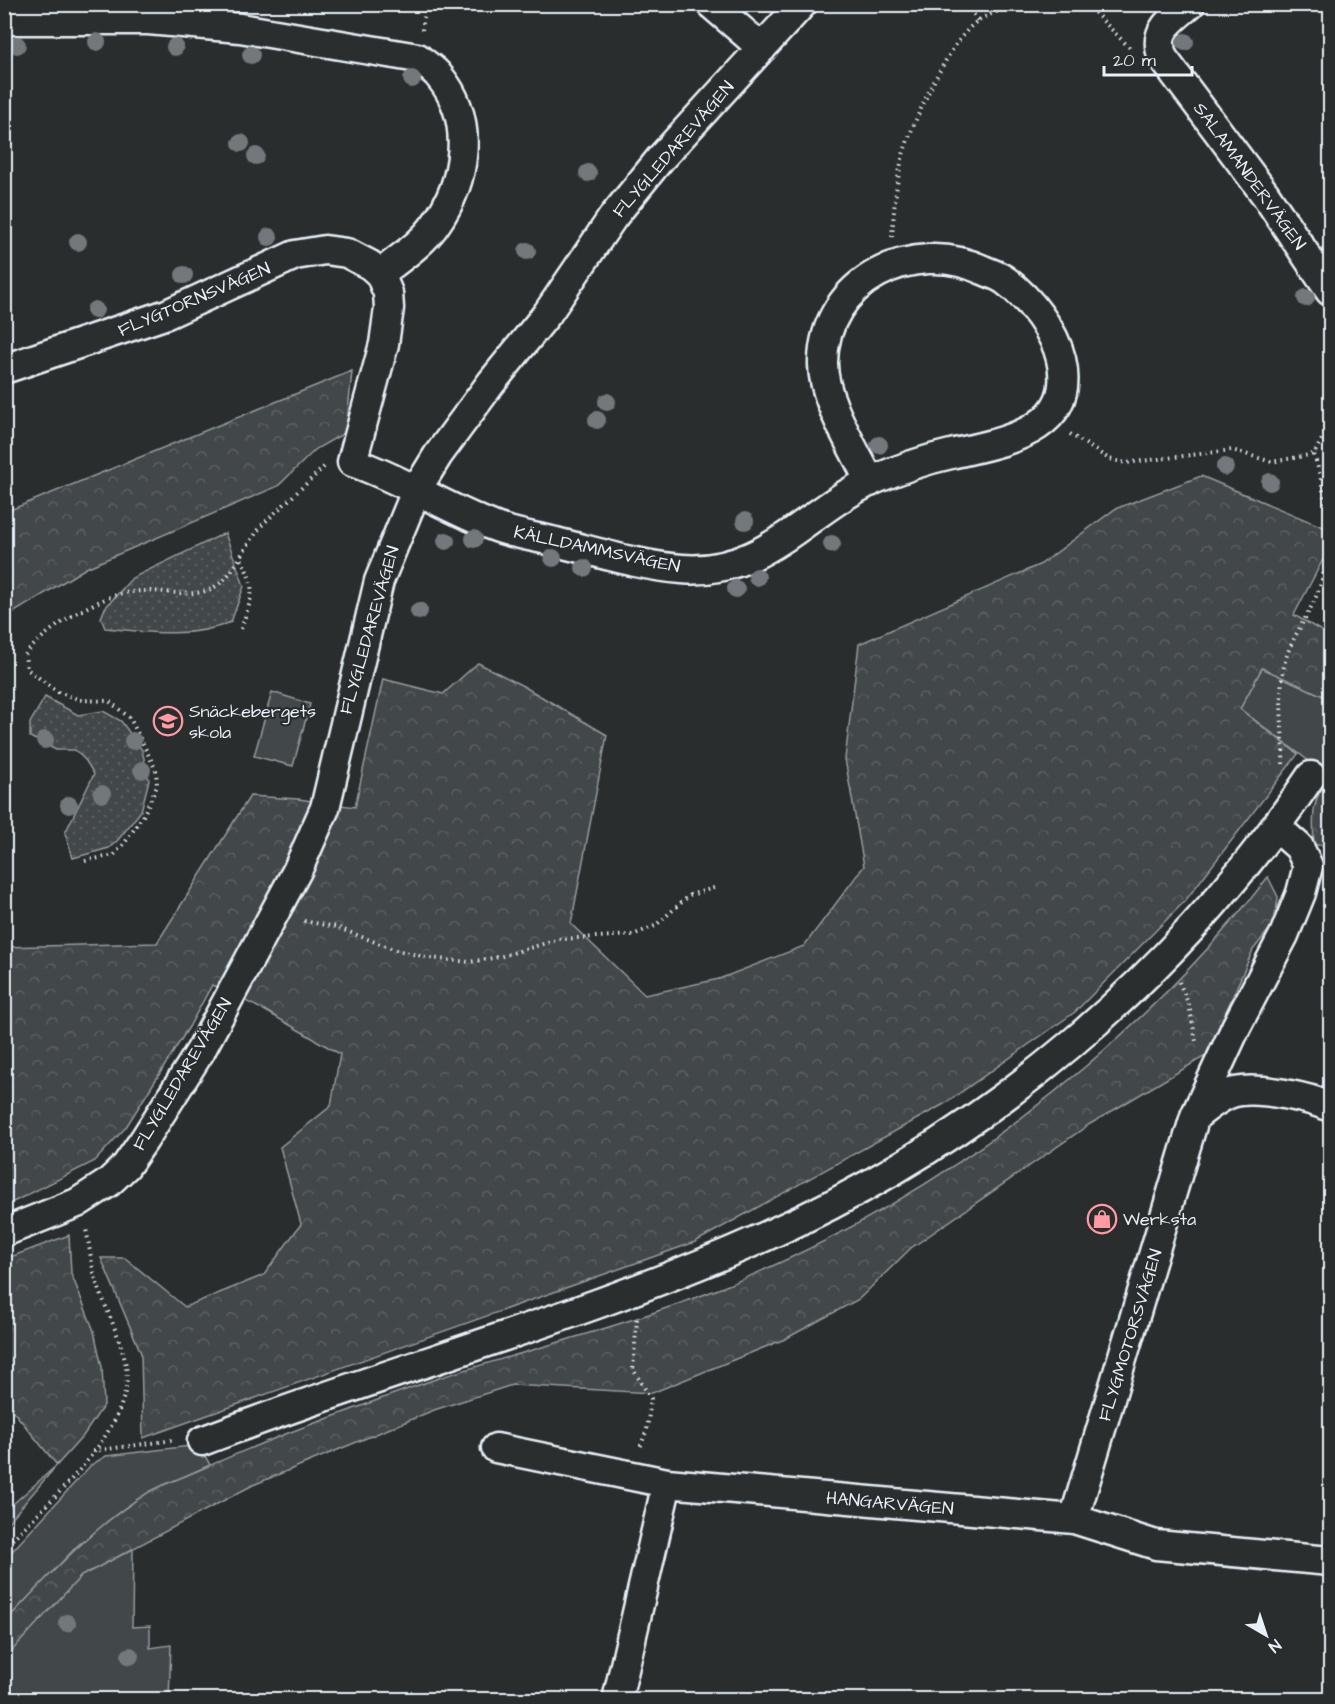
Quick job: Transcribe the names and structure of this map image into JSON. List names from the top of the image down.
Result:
{
  "streets": {
    "street": [
      "FLYGLEDAREVÄGEN",
      "SALAMANDERVÄGEN",
      "FLYGTORNSVÄGEN",
      "KÄLLDAMMSVÄGEN",
      "FLYGMOTORSVÄGEN",
      "HANGARVÄGEN"
    ]
  },
  "crossings": [
    ["FLYGLEDAREVÄGEN", "KÄLLDAMMSVÄGEN"],
    ["FLYGMOTORSVÄGEN", "HANGARVÄGEN"]
  ],
  "places": {
    "school or university": ["Snäckebergets skola"],
    "shop": ["Werksta"]
  },
  "scale_bar": "20 m",
  "north": "bottom right"
}
